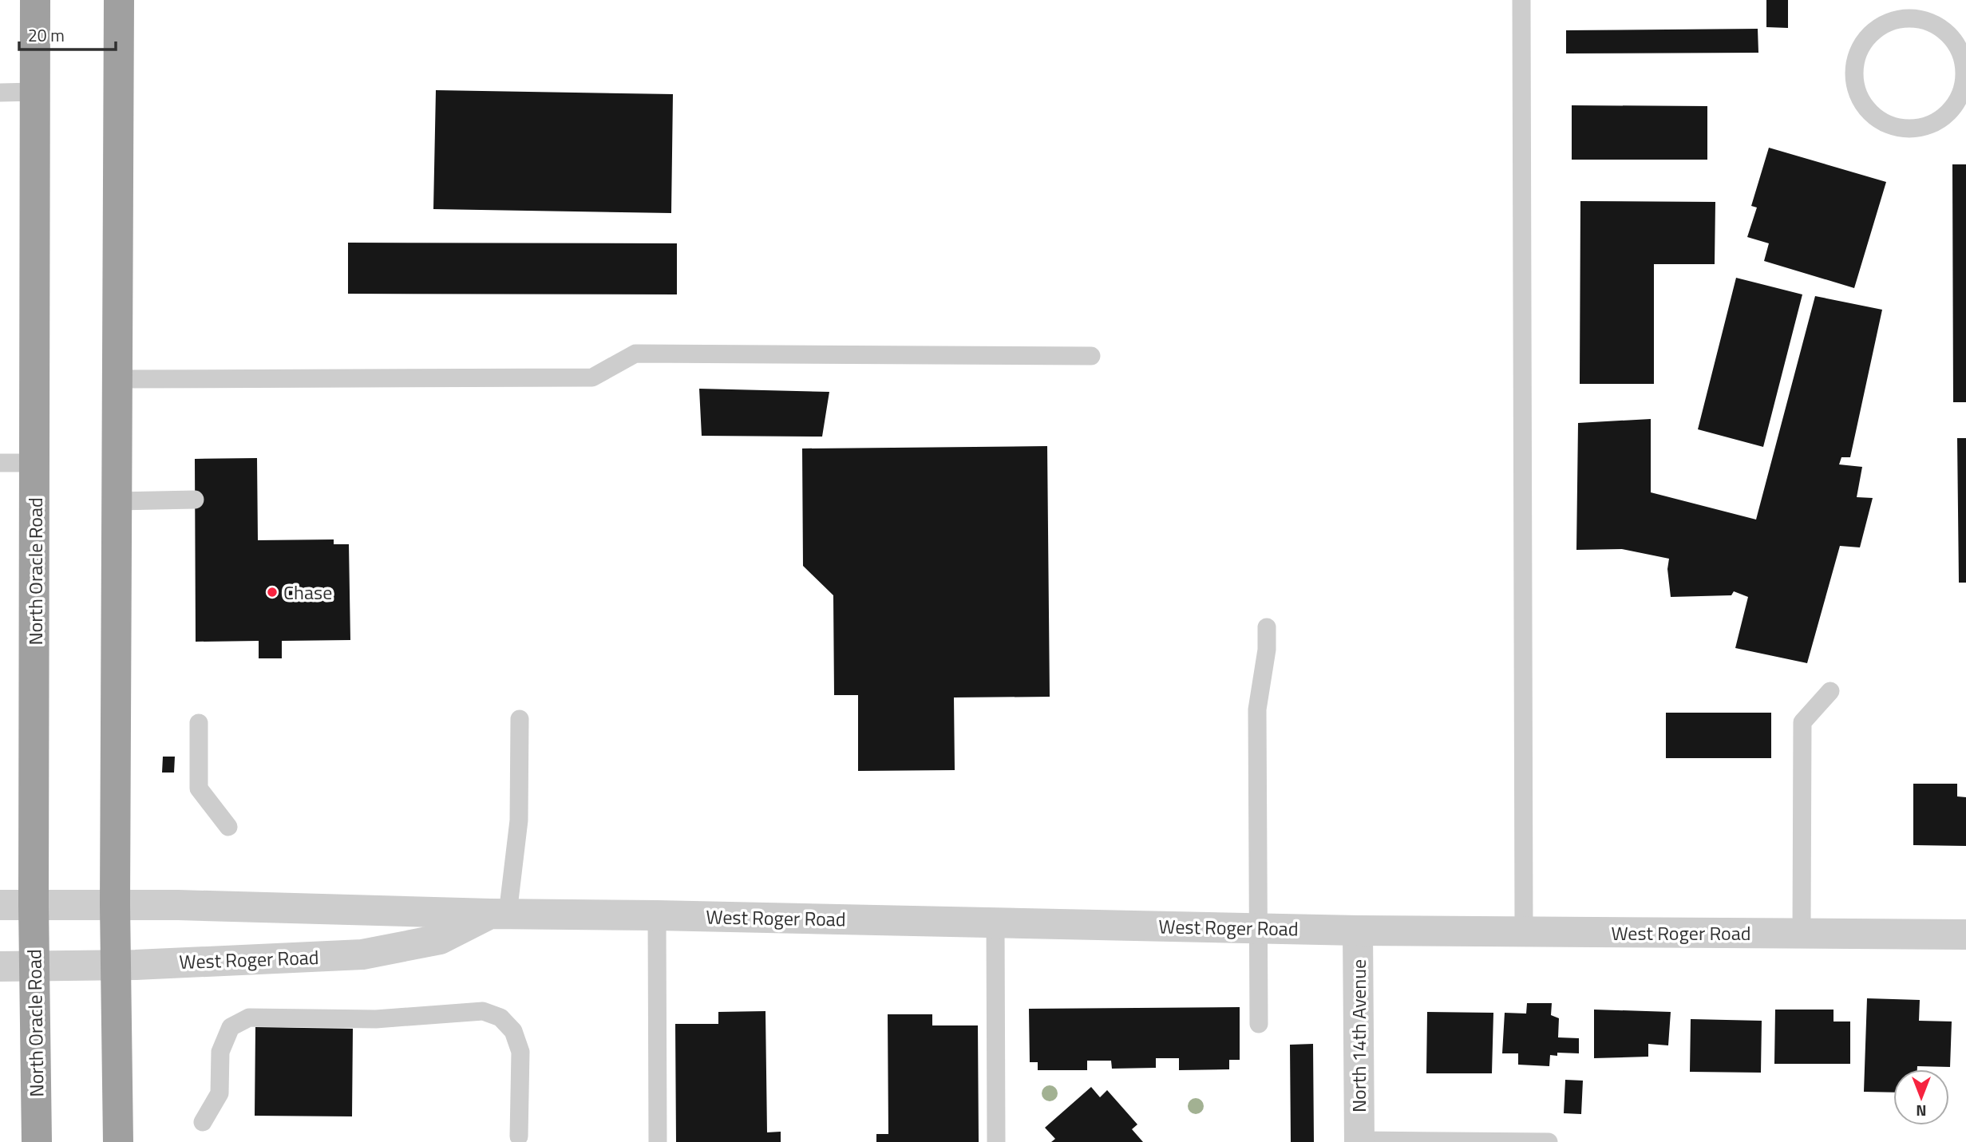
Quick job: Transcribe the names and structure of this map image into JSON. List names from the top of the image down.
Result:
{
  "streets": {
    "highway": ["North Oracle Road"],
    "street": ["West Roger Road", "North 14th Avenue"]
  },
  "crossings": [
    ["North Oracle Road", "West Roger Road"],
    ["West Roger Road", "North 14th Avenue"]
  ],
  "places": ["Chase"],
  "scale_bar": "20 m",
  "north": "bottom"
}
